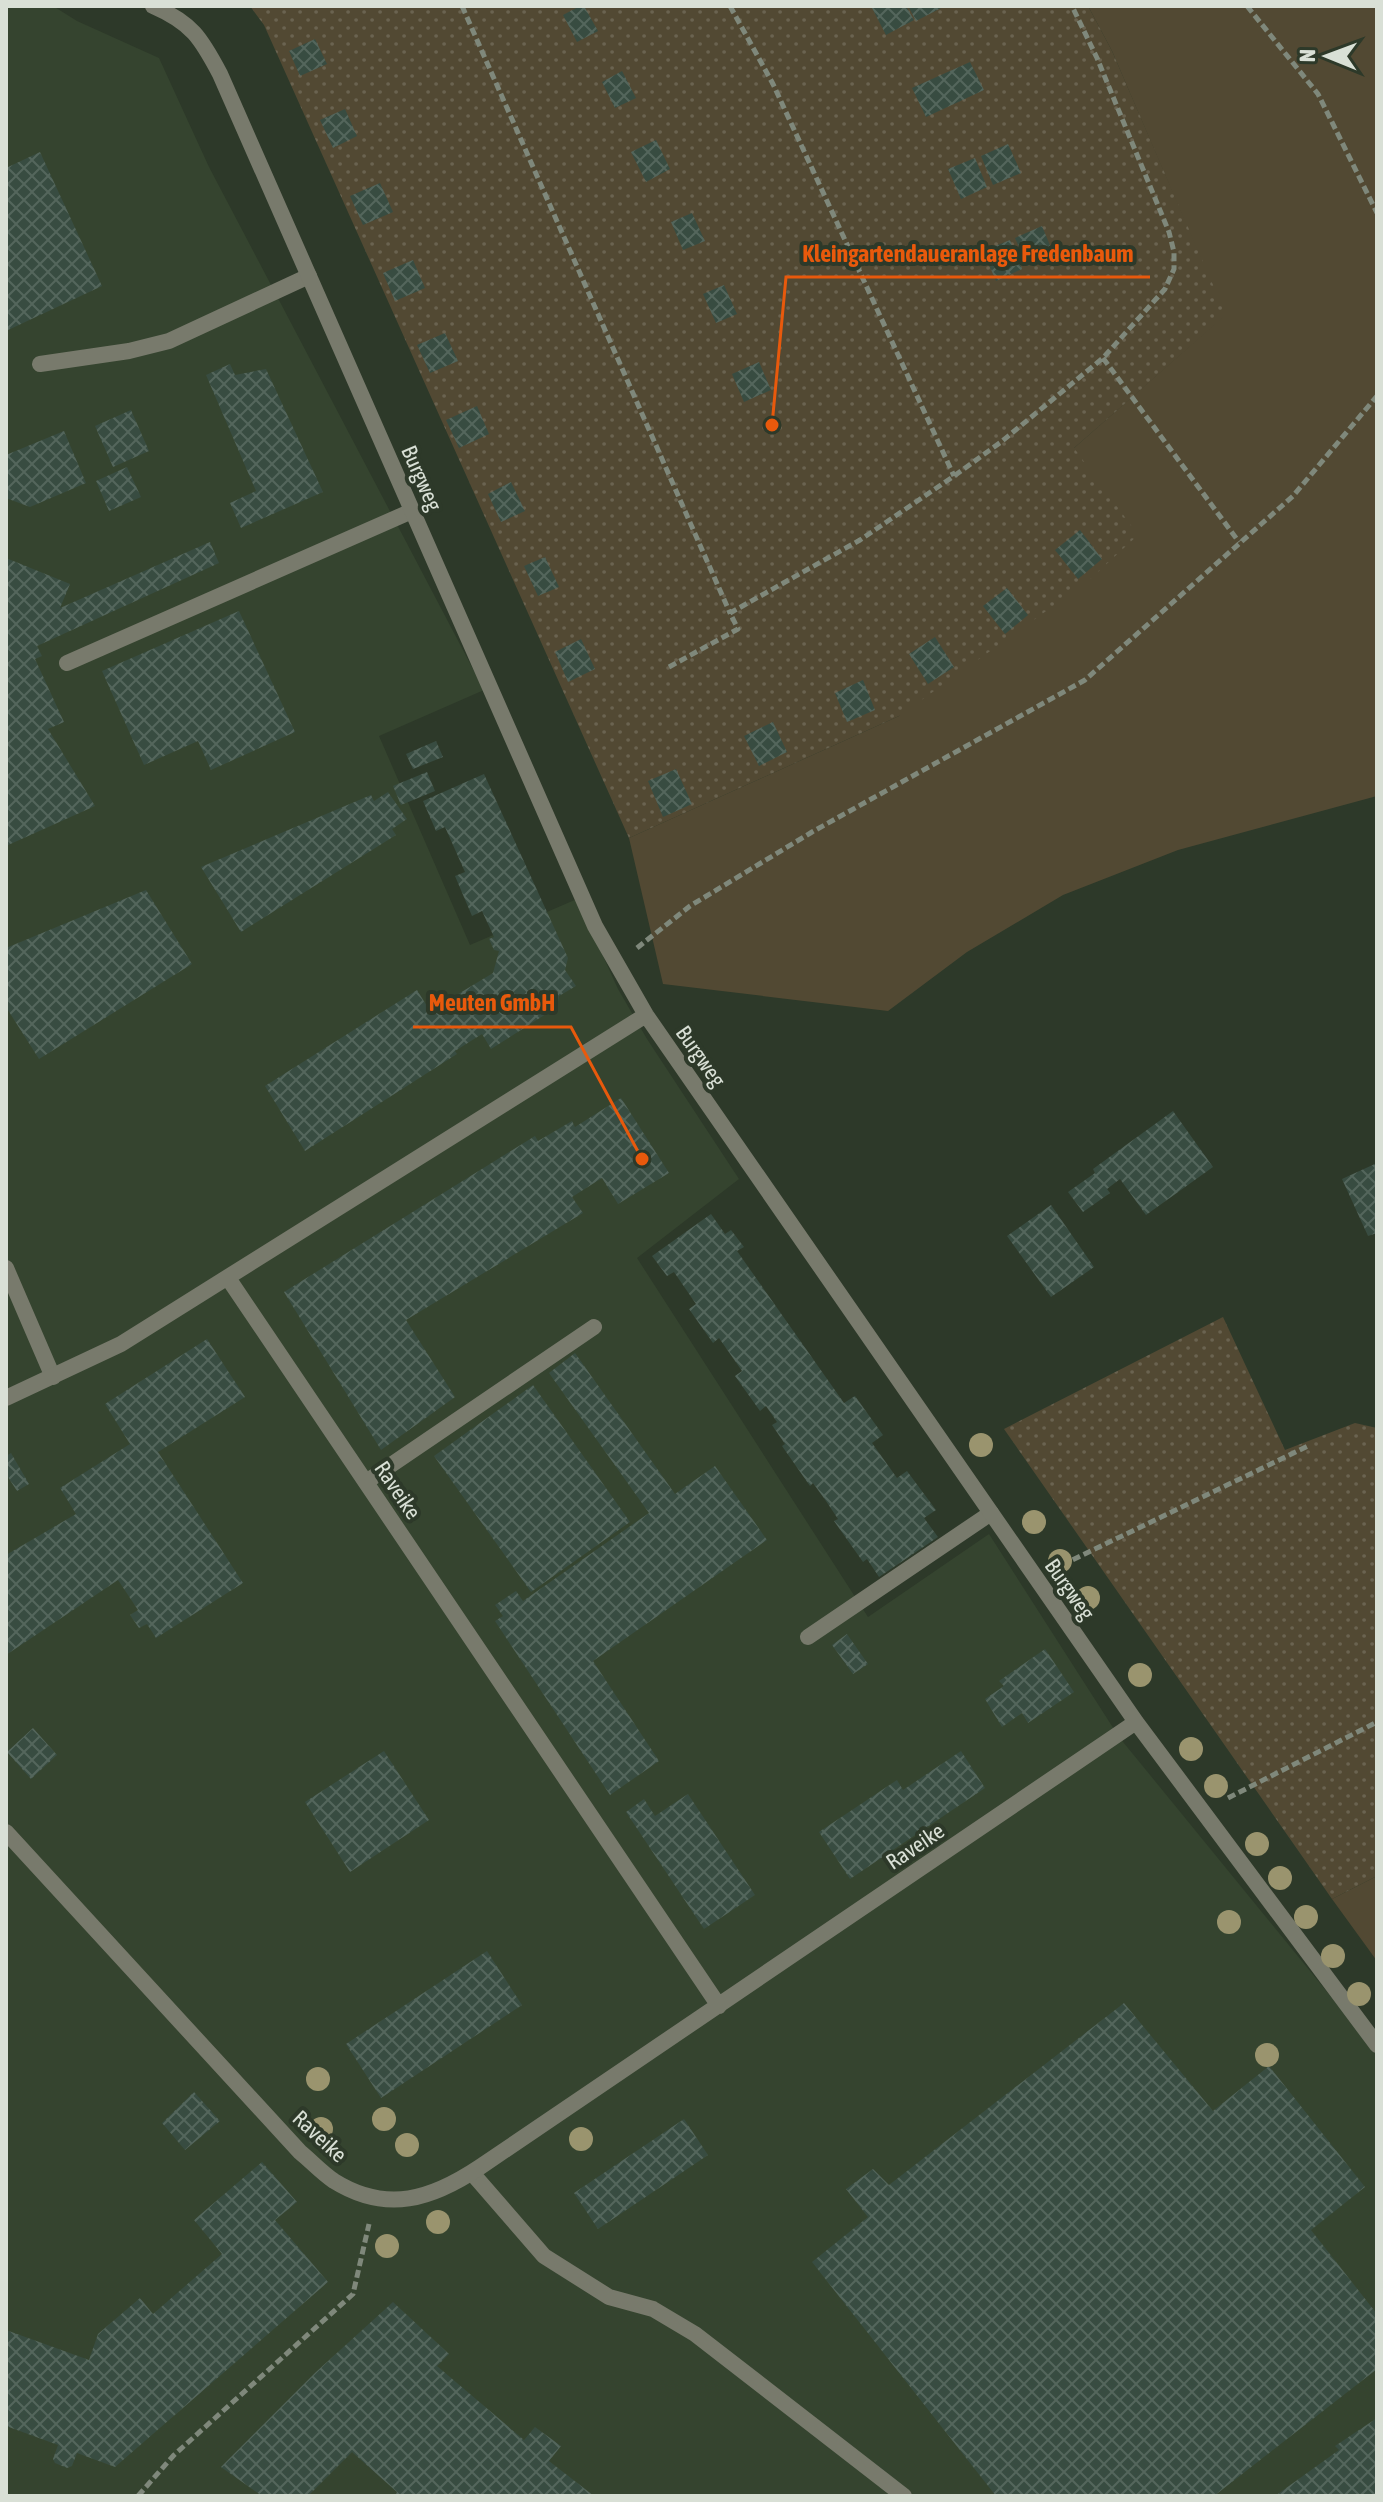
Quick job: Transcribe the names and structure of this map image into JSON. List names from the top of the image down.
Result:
{
  "streets": {
    "street": ["Burgweg", "Raveike"]
  },
  "crossings": [
    ["Burgweg", "Raveike"]
  ],
  "places": ["Kleingartendaueranlage Fredenbaum", "Meuten GmbH"],
  "north": "left"
}
